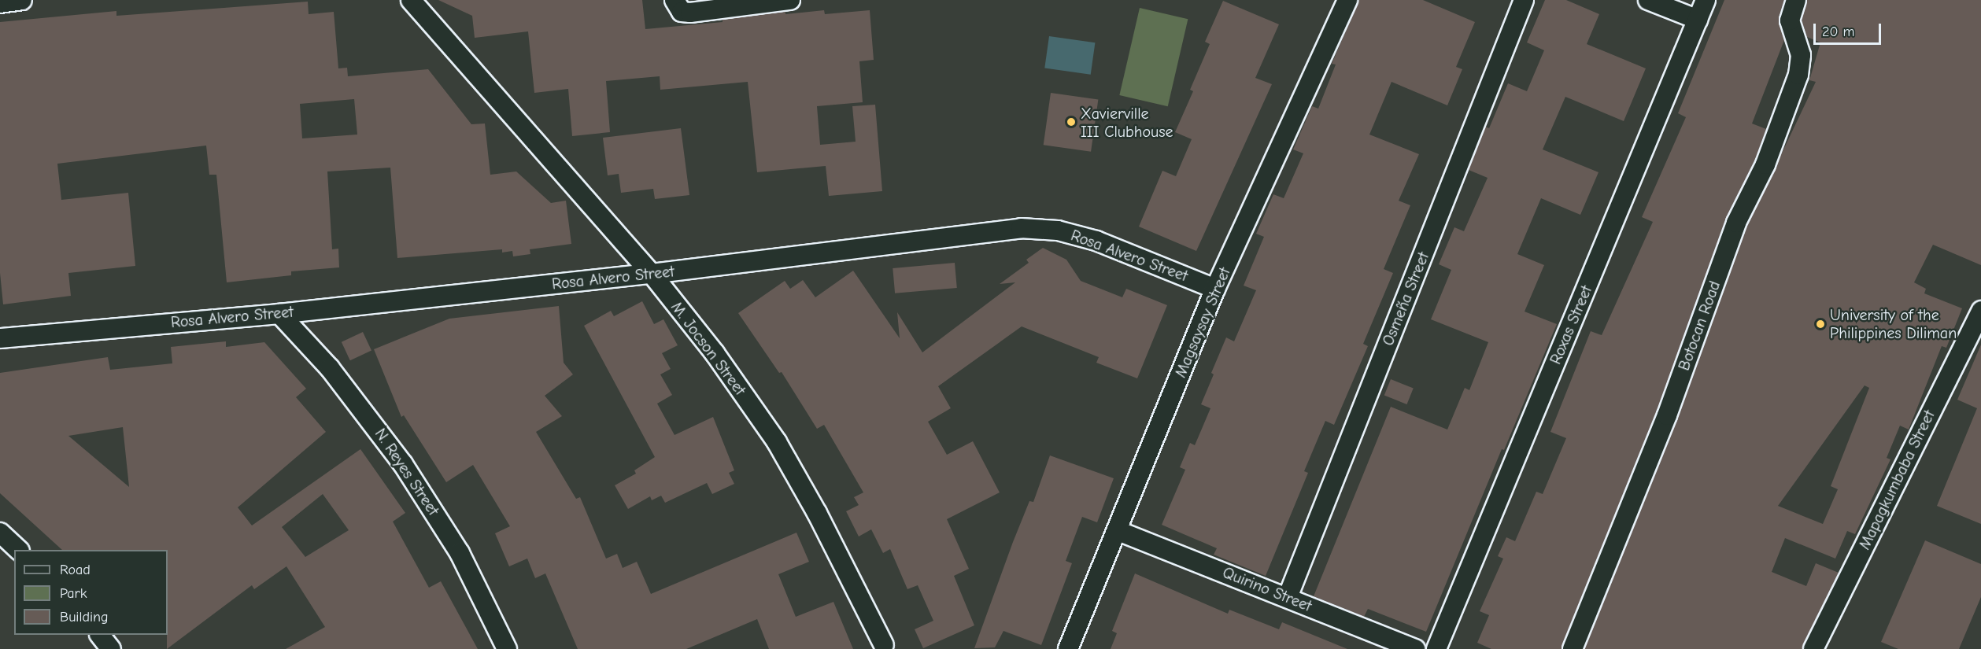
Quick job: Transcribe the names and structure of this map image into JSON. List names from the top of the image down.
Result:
{
  "streets": {
    "street": [
      "Rosa Alvero Street",
      "Osmeña Street",
      "Magsaysay Street",
      "Roxas Street",
      "Botocan Road",
      "M. Jocson Street",
      "N. Reyes Street",
      "Mapagkumbaba Street",
      "Quirino Street"
    ]
  },
  "crossings": [
    ["Rosa Alvero Street", "Magsaysay Street"],
    ["Rosa Alvero Street", "M. Jocson Street"],
    ["Rosa Alvero Street", "N. Reyes Street"],
    ["Osmeña Street", "Quirino Street"],
    ["Magsaysay Street", "Quirino Street"]
  ],
  "places": ["Xavierville III Clubhouse", "University of the Philippines Diliman"],
  "legend": ["Road", "Park", "Building"],
  "scale_bar": "20 m"
}
